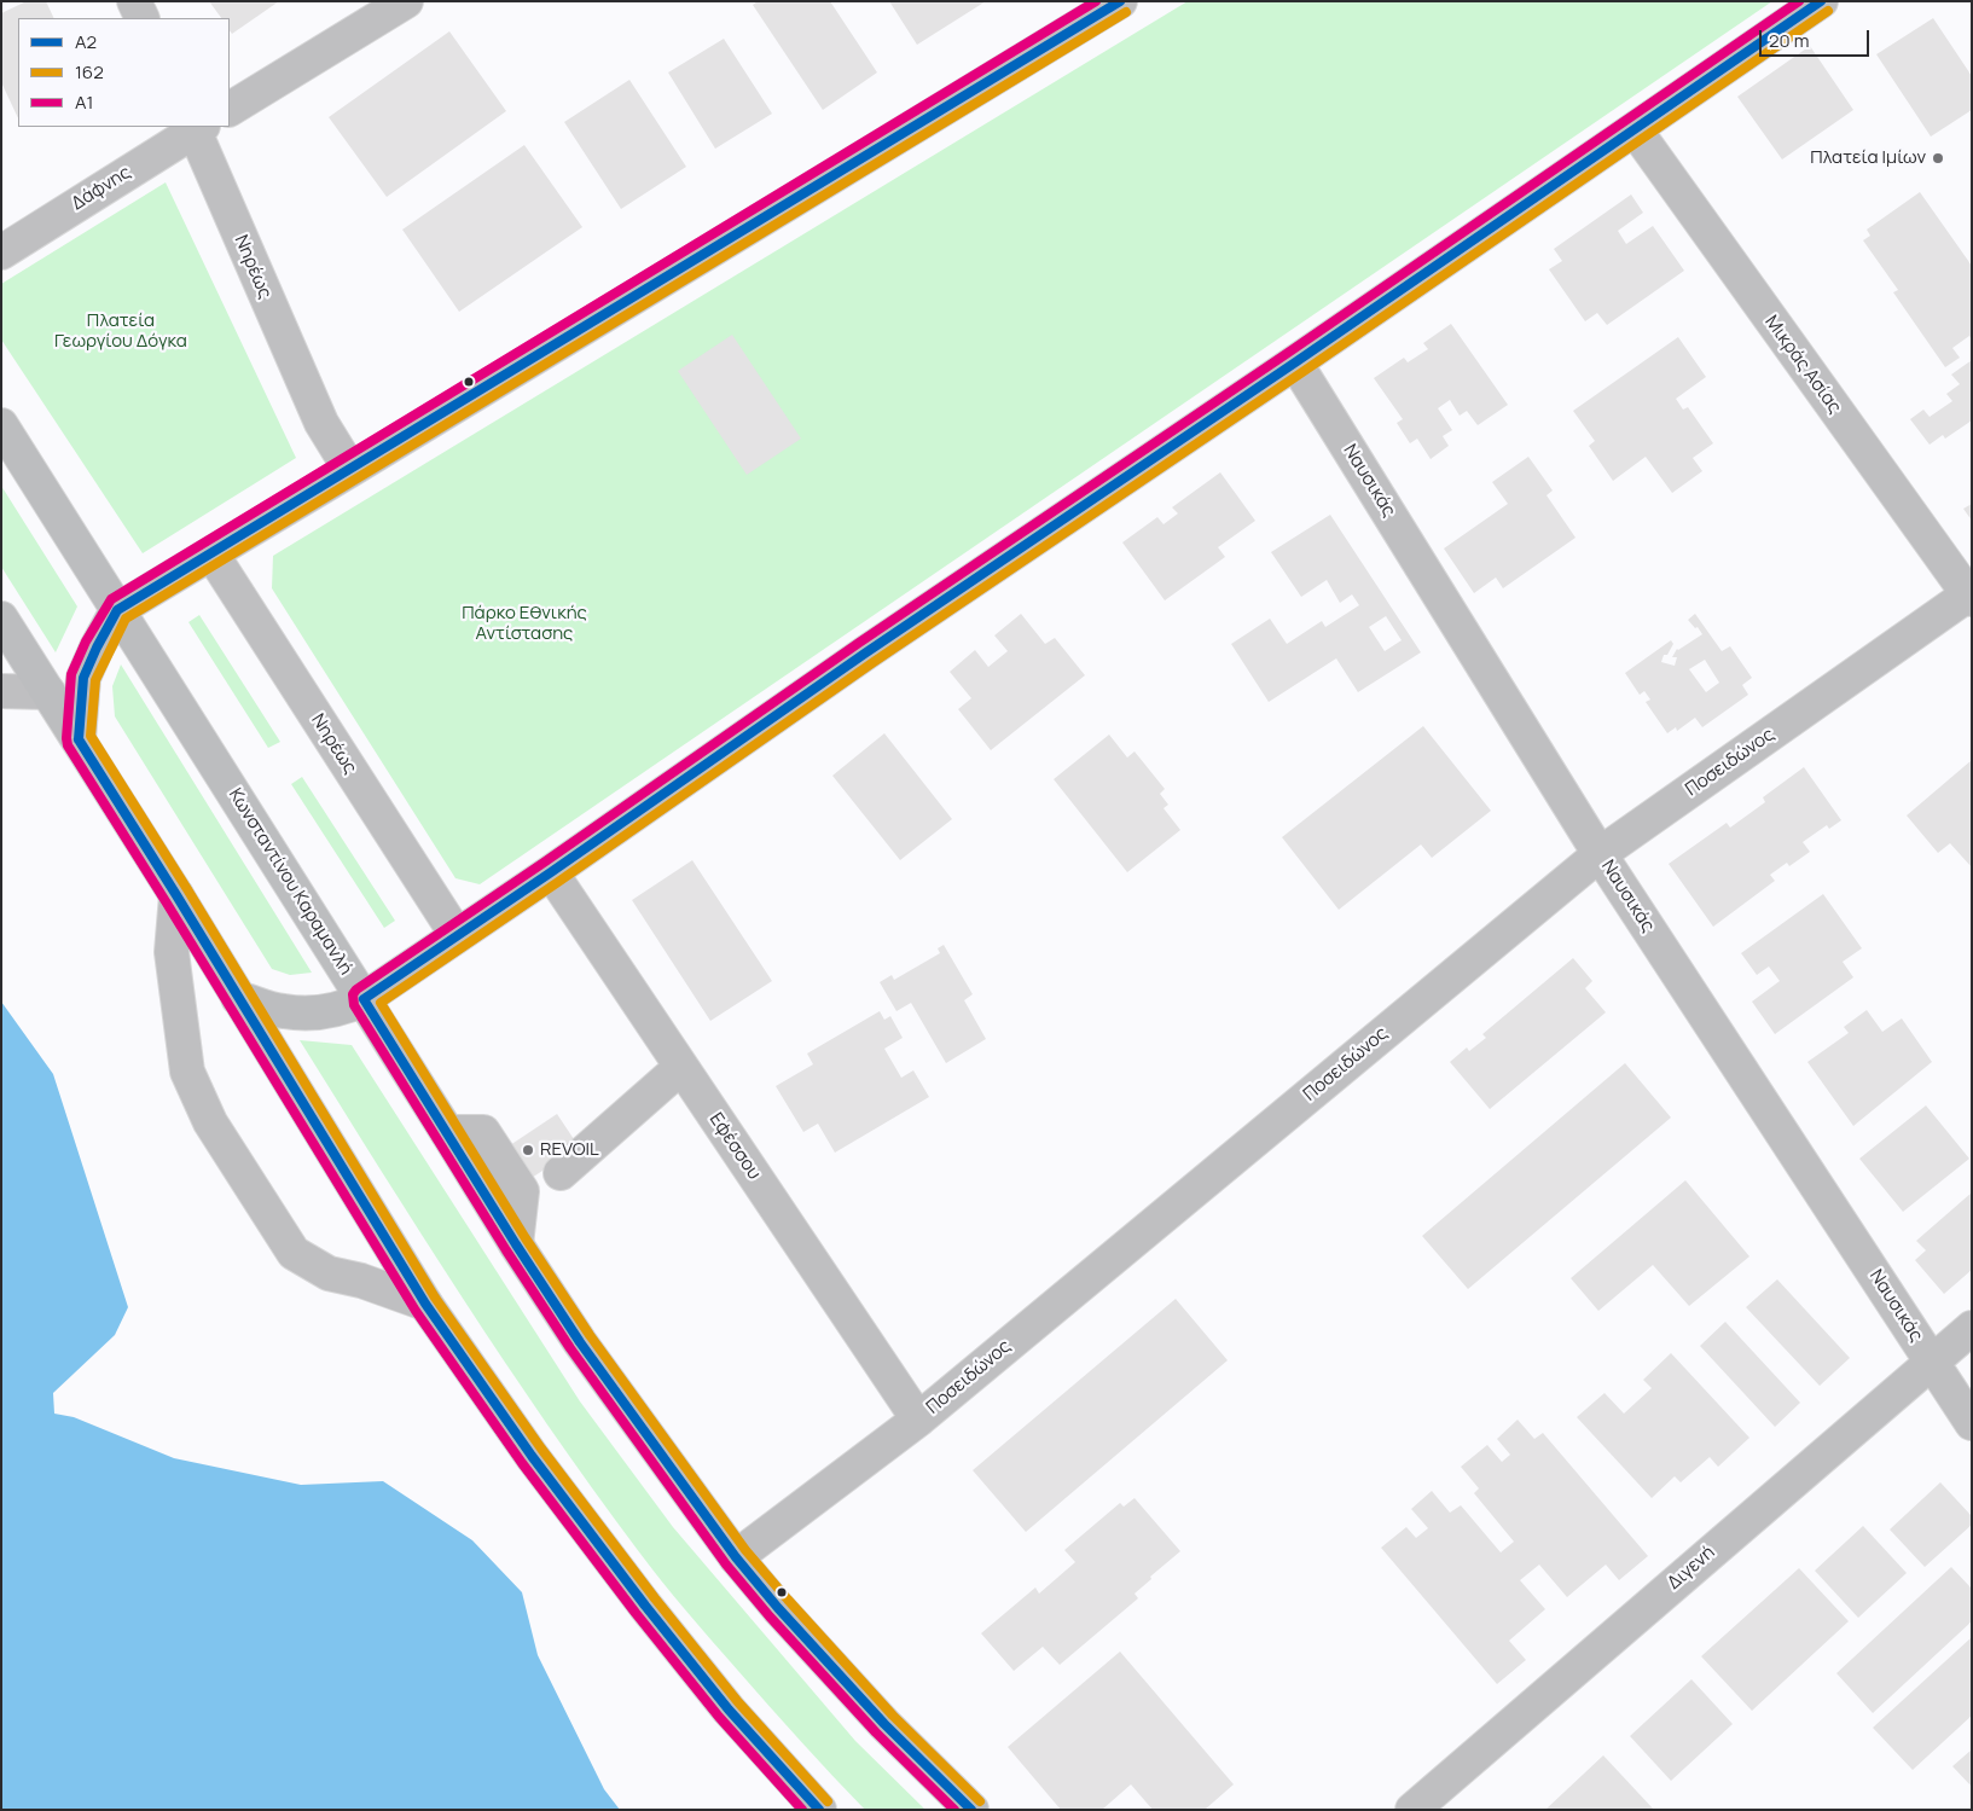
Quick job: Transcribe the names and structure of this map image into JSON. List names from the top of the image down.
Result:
{
  "streets": {
    "highway": ["Κωνσταντίνου Καραμανλή"],
    "street": [
      "Δάφνης",
      "Νηρέως",
      "Μικράς Ασίας",
      "Ναυσικάς",
      "Ποσειδώνος",
      "Εφέσσου",
      "Διγενή"
    ]
  },
  "crossings": [
    ["Δάφνης", "Νηρέως"],
    ["Μικράς Ασίας", "Ποσειδώνος"],
    ["Ναυσικάς", "Ποσειδώνος"],
    ["Ναυσικάς", "Διγενή"],
    ["Ποσειδώνος", "Κωνσταντίνου Καραμανλή"],
    ["Ποσειδώνος", "Εφέσσου"]
  ],
  "parks": ["Πλατεία Γεωργίου Δόγκα", "Πάρκο Εθνικής Αντίστασης"],
  "places": ["Πλατεία Ιμίων", "REVOIL"],
  "lines": ["transit line Α2", "transit line Α1", "transit line 162"],
  "legend": ["Α2", "162", "Α1"],
  "scale_bar": "20 m"
}
